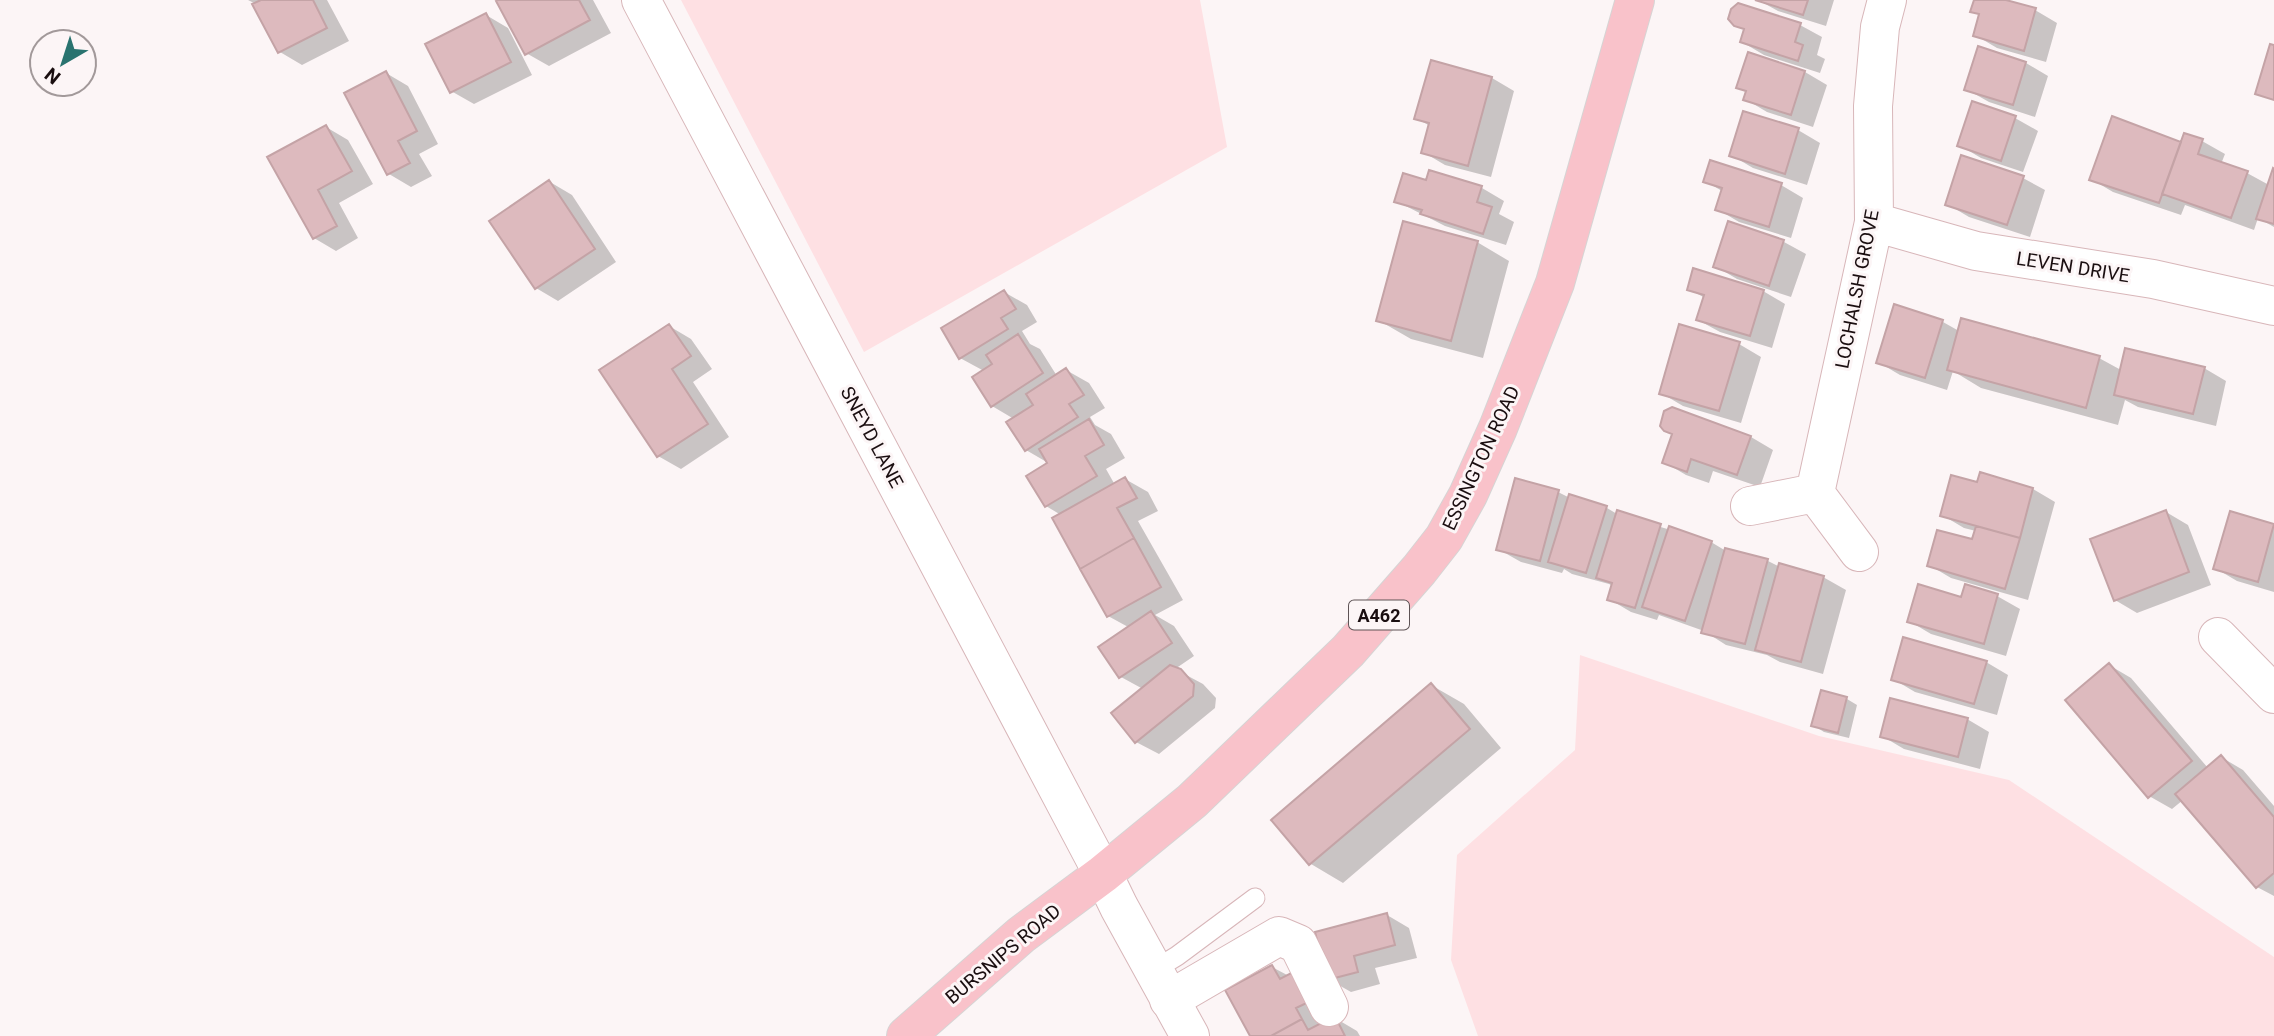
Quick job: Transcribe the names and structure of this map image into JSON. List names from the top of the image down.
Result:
{
  "streets": {
    "main road": ["ESSINGTON ROAD", "A462", "BURSNIPS ROAD"],
    "street": ["LEVEN DRIVE", "LOCHALSH GROVE", "SNEYD LANE"]
  },
  "crossings": [
    ["LEVEN DRIVE", "LOCHALSH GROVE"],
    ["SNEYD LANE", "ESSINGTON ROAD"],
    ["SNEYD LANE", "BURSNIPS ROAD"],
    ["ESSINGTON ROAD", "BURSNIPS ROAD"]
  ],
  "north": "bottom left"
}
